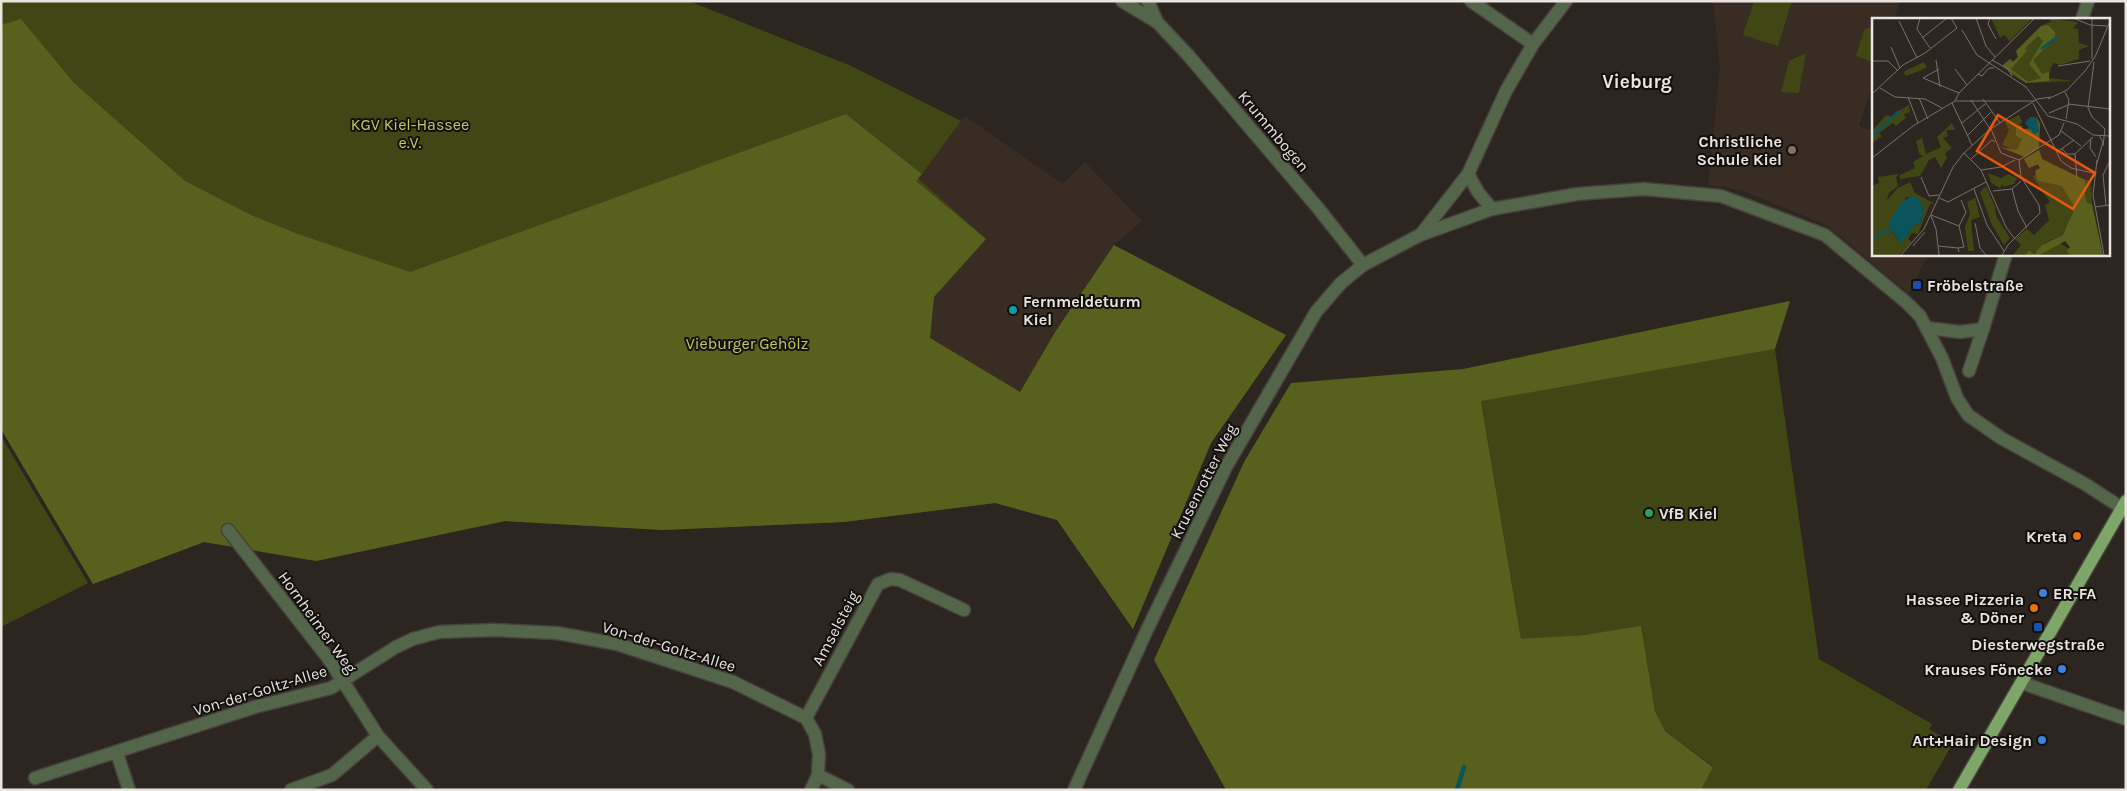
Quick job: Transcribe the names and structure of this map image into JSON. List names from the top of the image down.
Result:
{
  "streets": {
    "street": [
      "Krummbogen",
      "Krusenrotter Weg",
      "Hornheimer Weg",
      "Amselsteig",
      "Von-der-Goltz-Allee"
    ]
  },
  "crossings": [
    ["Krummbogen", "Krusenrotter Weg"],
    ["Hornheimer Weg", "Von-der-Goltz-Allee"],
    ["Amselsteig", "Von-der-Goltz-Allee"]
  ],
  "districts": ["Vieburg"],
  "parks": ["KGV Kiel-Hassee e.V.", "Vieburger Gehölz"],
  "places": {
    "other": [
      "Christliche Schule Kiel",
      "Fernmeldeturm Kiel",
      "VfB Kiel",
      "Kreta",
      "ER-FA",
      "Hassee Pizzeria & Döner",
      "Krauses Fönecke",
      "Art+Hair Design"
    ],
    "transit": ["Fröbelstraße", "Diesterwegstraße"]
  }
}
